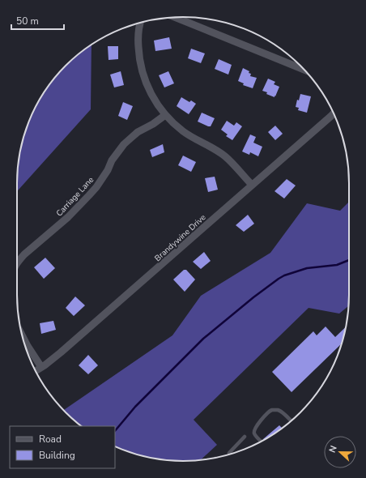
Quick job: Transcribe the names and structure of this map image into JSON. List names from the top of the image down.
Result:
{
  "streets": {
    "street": ["Carriage Lane", "Brandywine Drive"]
  },
  "legend": ["Road", "Building"],
  "scale_bar": "50 m",
  "north": "left"
}
